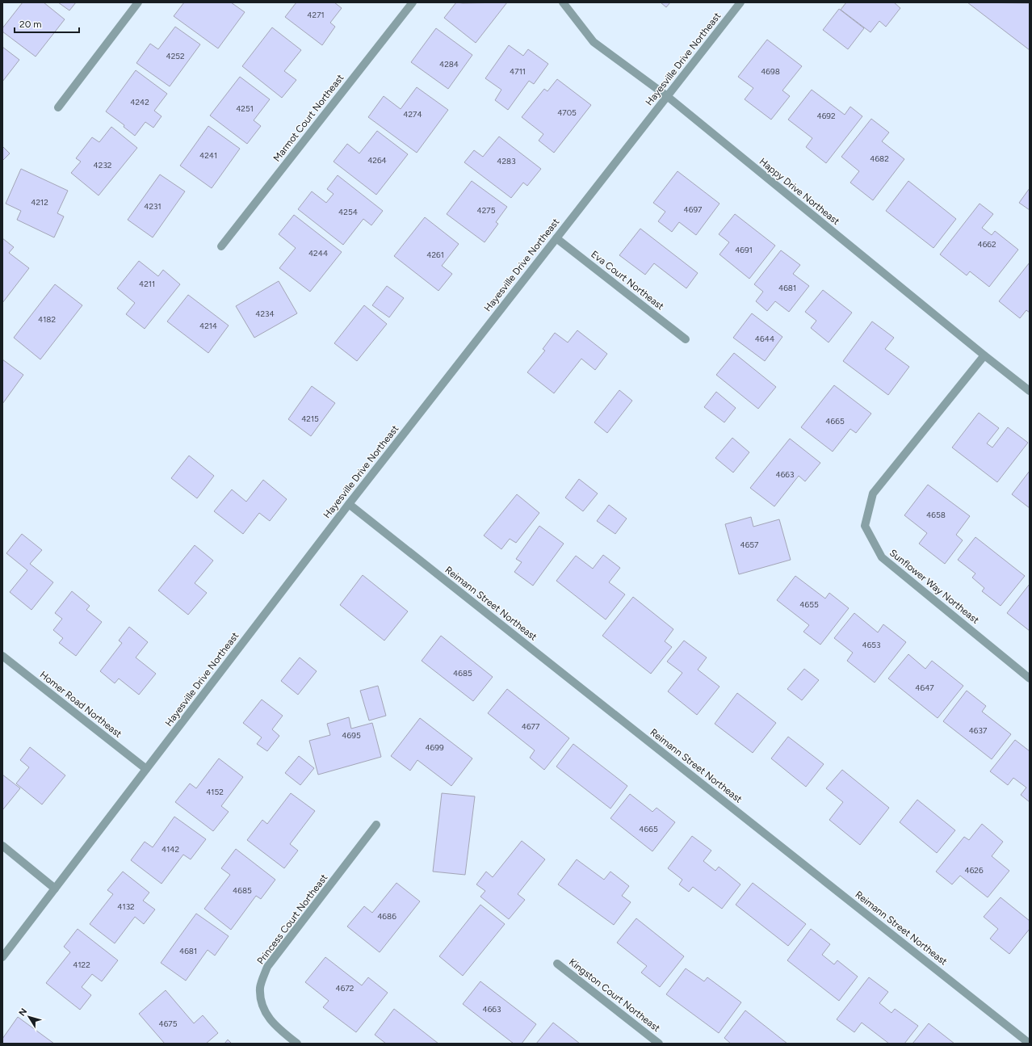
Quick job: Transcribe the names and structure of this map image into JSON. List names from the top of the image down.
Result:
{
  "streets": {
    "street": [
      "Hayesville Drive Northeast",
      "Marmot Court Northeast",
      "Happy Drive Northeast",
      "Eva Court Northeast",
      "Sunflower Way Northeast",
      "Reimann Street Northeast",
      "Homer Road Northeast",
      "Princess Court Northeast",
      "Kingston Court Northeast"
    ]
  },
  "crossings": [
    ["Hayesville Drive Northeast", "Happy Drive Northeast"],
    ["Hayesville Drive Northeast", "Eva Court Northeast"],
    ["Hayesville Drive Northeast", "Reimann Street Northeast"],
    ["Hayesville Drive Northeast", "Homer Road Northeast"],
    ["Happy Drive Northeast", "Sunflower Way Northeast"]
  ],
  "house_numbers": [
    "4271",
    "4252",
    "4284",
    "4711",
    "4698",
    "4242",
    "4251",
    "4705",
    "4274",
    "4692",
    "4241",
    "4682",
    "4264",
    "4283",
    "4232",
    "4212",
    "4231",
    "4697",
    "4275",
    "4254",
    "4662",
    "4691",
    "4244",
    "4261",
    "4211",
    "4681",
    "4234",
    "4182",
    "4214",
    "4644",
    "4215",
    "4665",
    "4663",
    "4658",
    "4657",
    "4655",
    "4653",
    "4685",
    "4647",
    "4677",
    "4637",
    "4695",
    "4699",
    "4152",
    "4665",
    "4142",
    "4626",
    "4685",
    "4132",
    "4686",
    "4681",
    "4122",
    "4672",
    "4663",
    "4675"
  ],
  "scale_bar": "20 m",
  "north": "top left"
}
